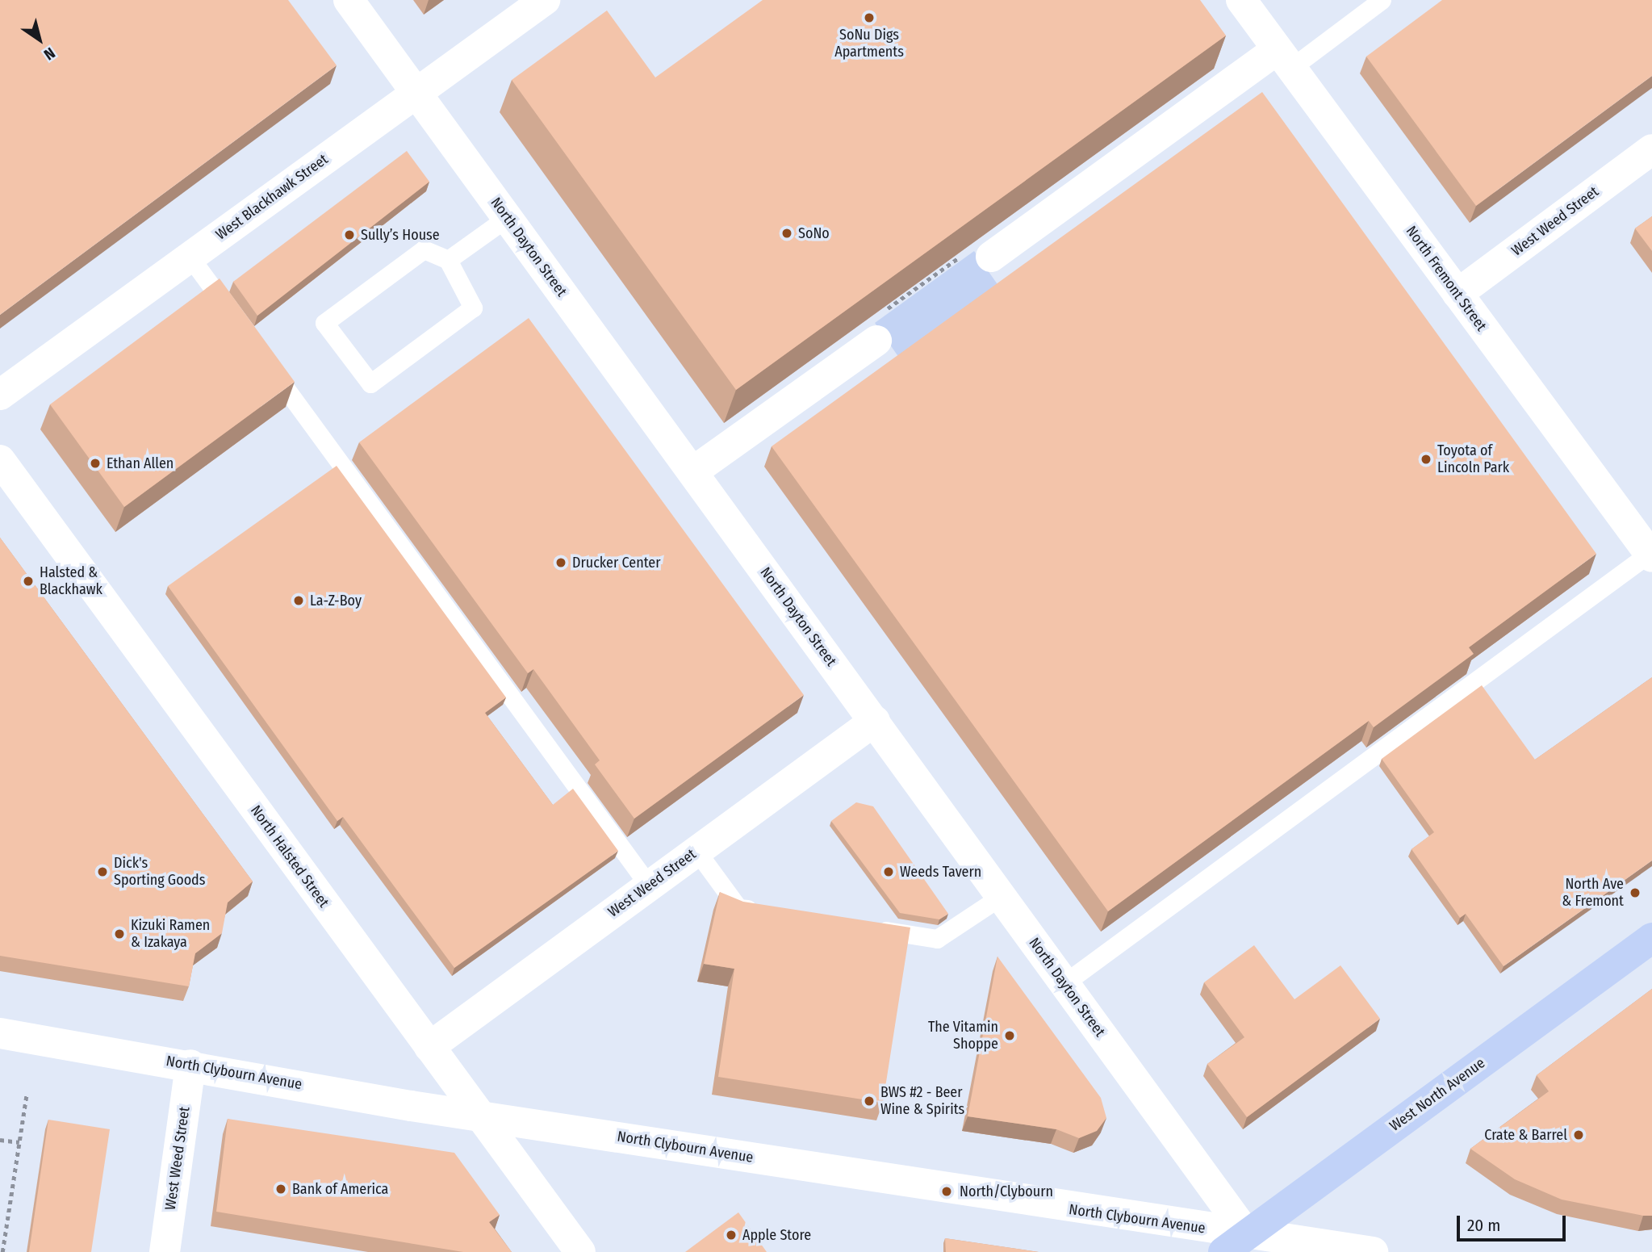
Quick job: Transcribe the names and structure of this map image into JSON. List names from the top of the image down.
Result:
{
  "streets": {
    "main road": ["West North Avenue"],
    "street": [
      "West Blackhawk Street",
      "West Weed Street",
      "North Dayton Street",
      "North Fremont Street",
      "North Halsted Street",
      "North Clybourn Avenue"
    ]
  },
  "crossings": [
    ["West Blackhawk Street", "North Dayton Street"],
    ["West Weed Street", "North Dayton Street"],
    ["West Weed Street", "North Fremont Street"],
    ["West Weed Street", "North Halsted Street"],
    ["West Weed Street", "North Clybourn Avenue"],
    ["North Dayton Street", "North Clybourn Avenue"],
    ["North Dayton Street", "West North Avenue"],
    ["North Halsted Street", "North Clybourn Avenue"],
    ["North Clybourn Avenue", "West North Avenue"]
  ],
  "places": [
    "SoNu Digs Apartments",
    "SoNo",
    "Sully’s House",
    "Toyota of Lincoln Park",
    "Ethan Allen",
    "Drucker Center",
    "Halsted & Blackhawk",
    "La-Z-Boy",
    "Dick's Sporting Goods",
    "Weeds Tavern",
    "North Ave & Fremont",
    "Kizuki Ramen & Izakaya",
    "The Vitamin Shoppe",
    "BWS #2 - Beer Wine & Spirits",
    "Crate & Barrel",
    "Bank of America",
    "North/Clybourn",
    "Apple Store"
  ],
  "scale_bar": "20 m",
  "north": "bottom right"
}
